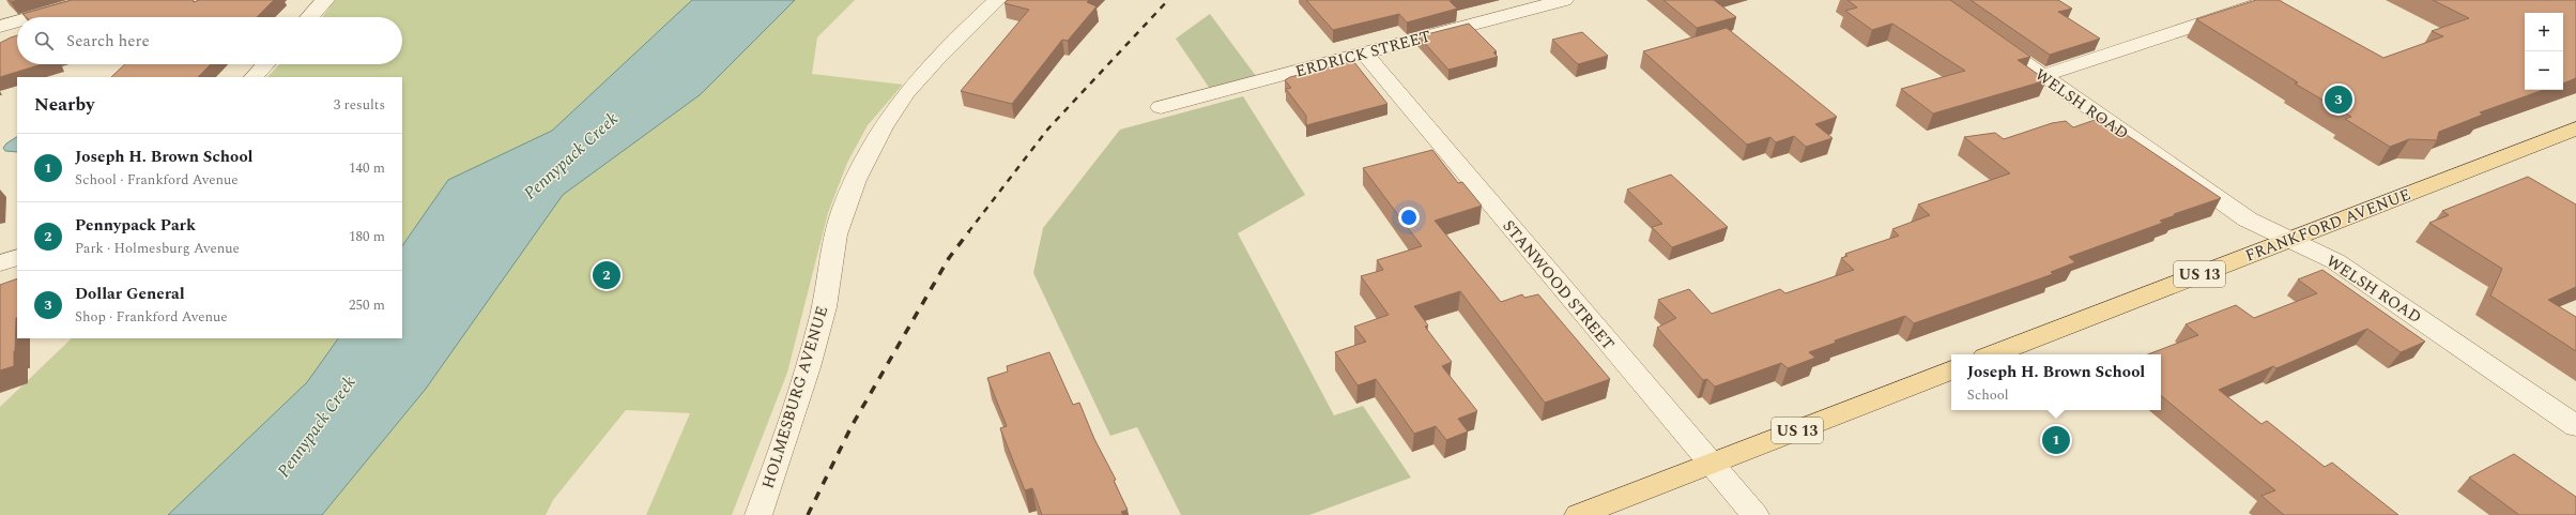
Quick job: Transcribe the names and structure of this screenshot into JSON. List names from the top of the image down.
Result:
{
  "streets": {
    "main road": ["FRANKFORD AVENUE", "US 13"],
    "street": [
      "ERDRICK STREET",
      "WELSH ROAD",
      "STANWOOD STREET",
      "HOLMESBURG AVENUE"
    ]
  },
  "crossings": [
    ["ERDRICK STREET", "STANWOOD STREET"],
    ["WELSH ROAD", "FRANKFORD AVENUE"],
    ["US 13", "STANWOOD STREET"]
  ],
  "water": ["Pennypack Creek"],
  "page": {
    "map_buttons": ["+", "−"],
    "search": "Search here",
    "heading": ["Nearby", "3 results"],
    "pins": ["3", "2", "1"],
    "list": [
      {
        "mark": "1",
        "name": "Joseph H. Brown School",
        "note": "School · Frankford Avenue",
        "value": "140 m"
      },
      {
        "mark": "2",
        "name": "Pennypack Park",
        "note": "Park · Holmesburg Avenue",
        "value": "180 m"
      },
      {
        "mark": "3",
        "name": "Dollar General",
        "note": "Shop · Frankford Avenue",
        "value": "250 m"
      }
    ],
    "popup": ["Joseph H. Brown School", "School"]
  }
}
